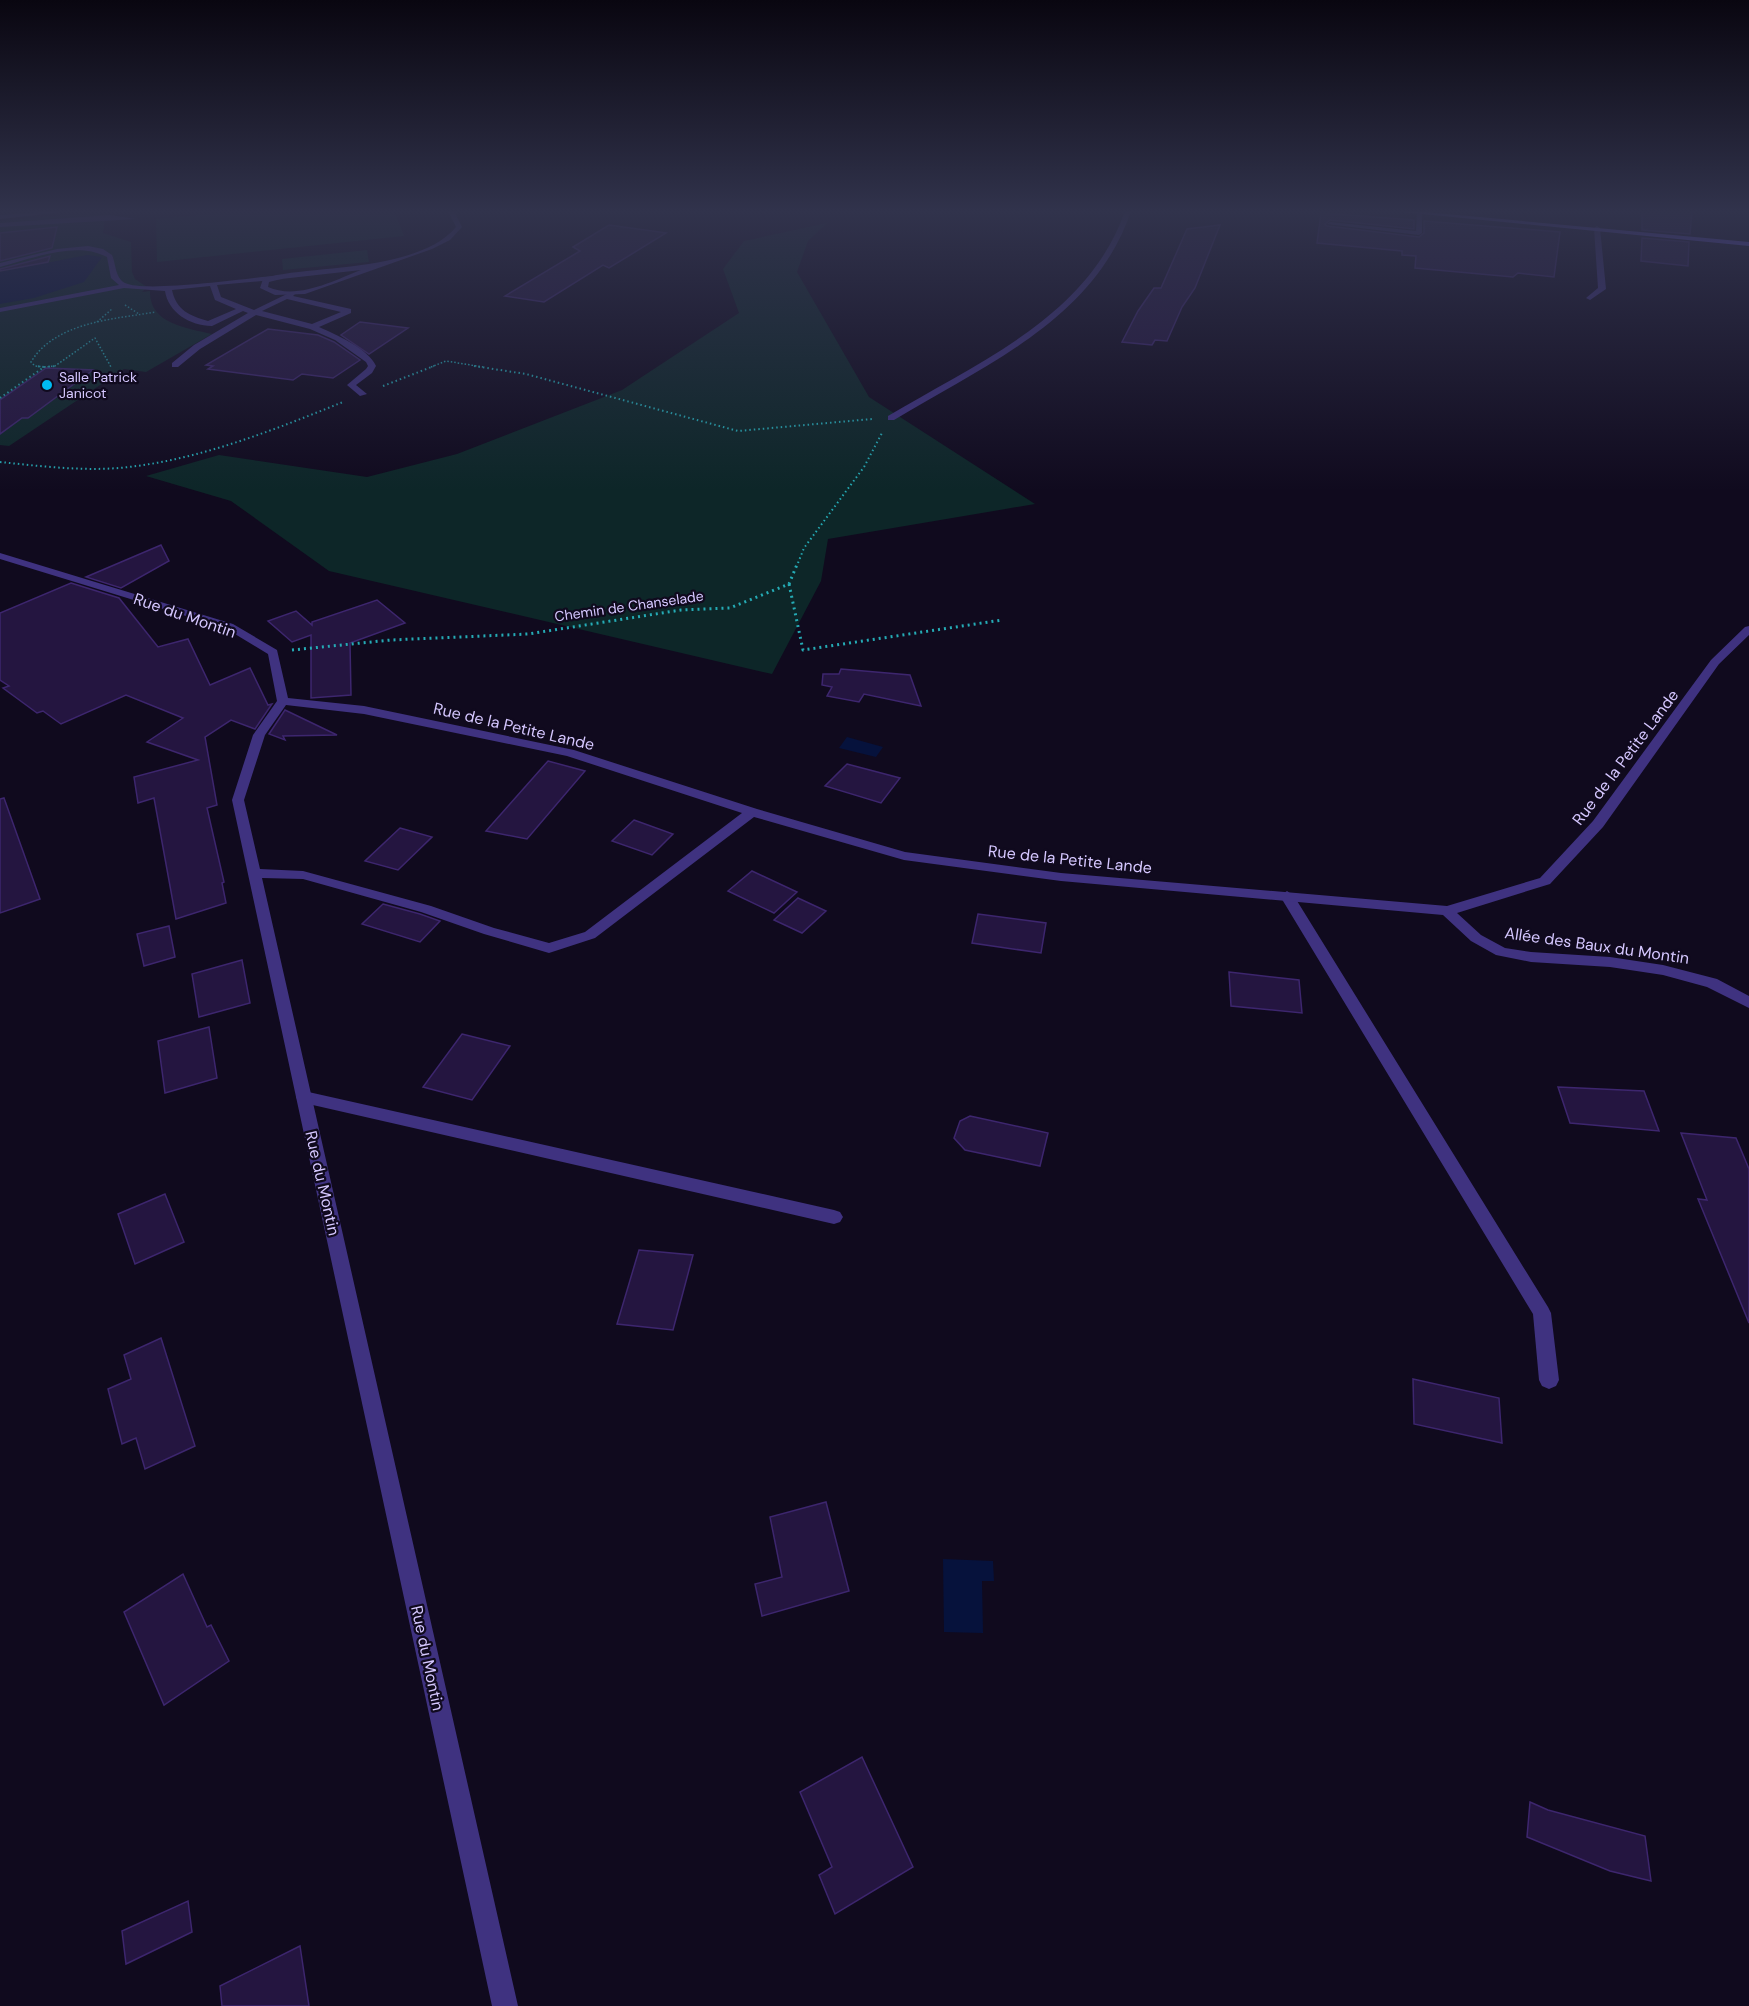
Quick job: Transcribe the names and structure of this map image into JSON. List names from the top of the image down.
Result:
{
  "streets": {
    "street": ["Rue du Montin", "Rue de la Petite Lande", "Allée des Baux du Montin"],
    "path": ["Chemin de Chanselade"]
  },
  "crossings": [
    ["Chemin de Chanselade", "Rue du Montin"],
    ["Rue du Montin", "Rue de la Petite Lande"],
    ["Rue de la Petite Lande", "Allée des Baux du Montin"]
  ],
  "places": ["Salle Patrick Janicot"]
}
